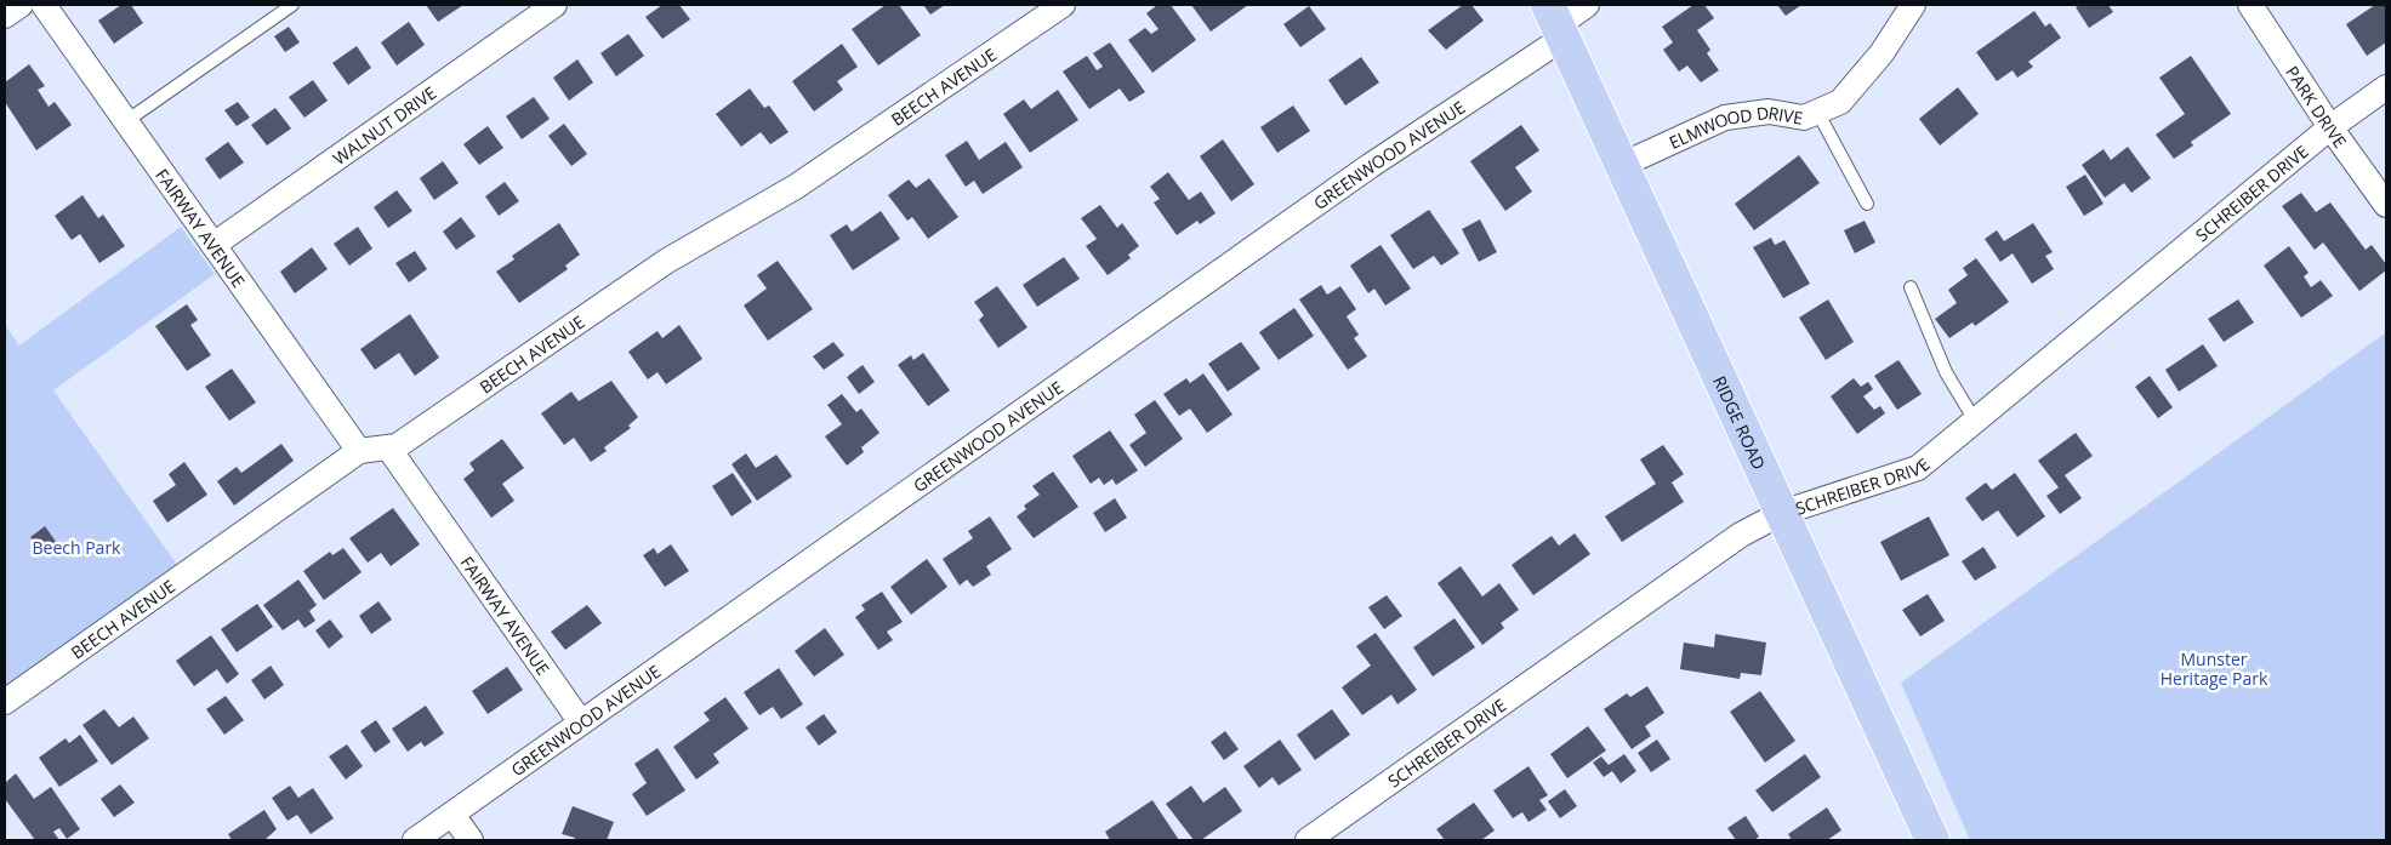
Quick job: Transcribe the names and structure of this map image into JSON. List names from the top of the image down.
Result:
{
  "streets": {
    "main road": ["RIDGE ROAD"],
    "street": [
      "BEECH AVENUE",
      "PARK DRIVE",
      "WALNUT DRIVE",
      "ELMWOOD DRIVE",
      "GREENWOOD AVENUE",
      "SCHREIBER DRIVE",
      "FAIRWAY AVENUE"
    ]
  },
  "crossings": [
    ["BEECH AVENUE", "FAIRWAY AVENUE"],
    ["PARK DRIVE", "SCHREIBER DRIVE"],
    ["WALNUT DRIVE", "FAIRWAY AVENUE"],
    ["ELMWOOD DRIVE", "RIDGE ROAD"],
    ["GREENWOOD AVENUE", "FAIRWAY AVENUE"],
    ["GREENWOOD AVENUE", "RIDGE ROAD"],
    ["SCHREIBER DRIVE", "RIDGE ROAD"]
  ],
  "parks": ["Beech Park", "Munster Heritage Park"]
}
